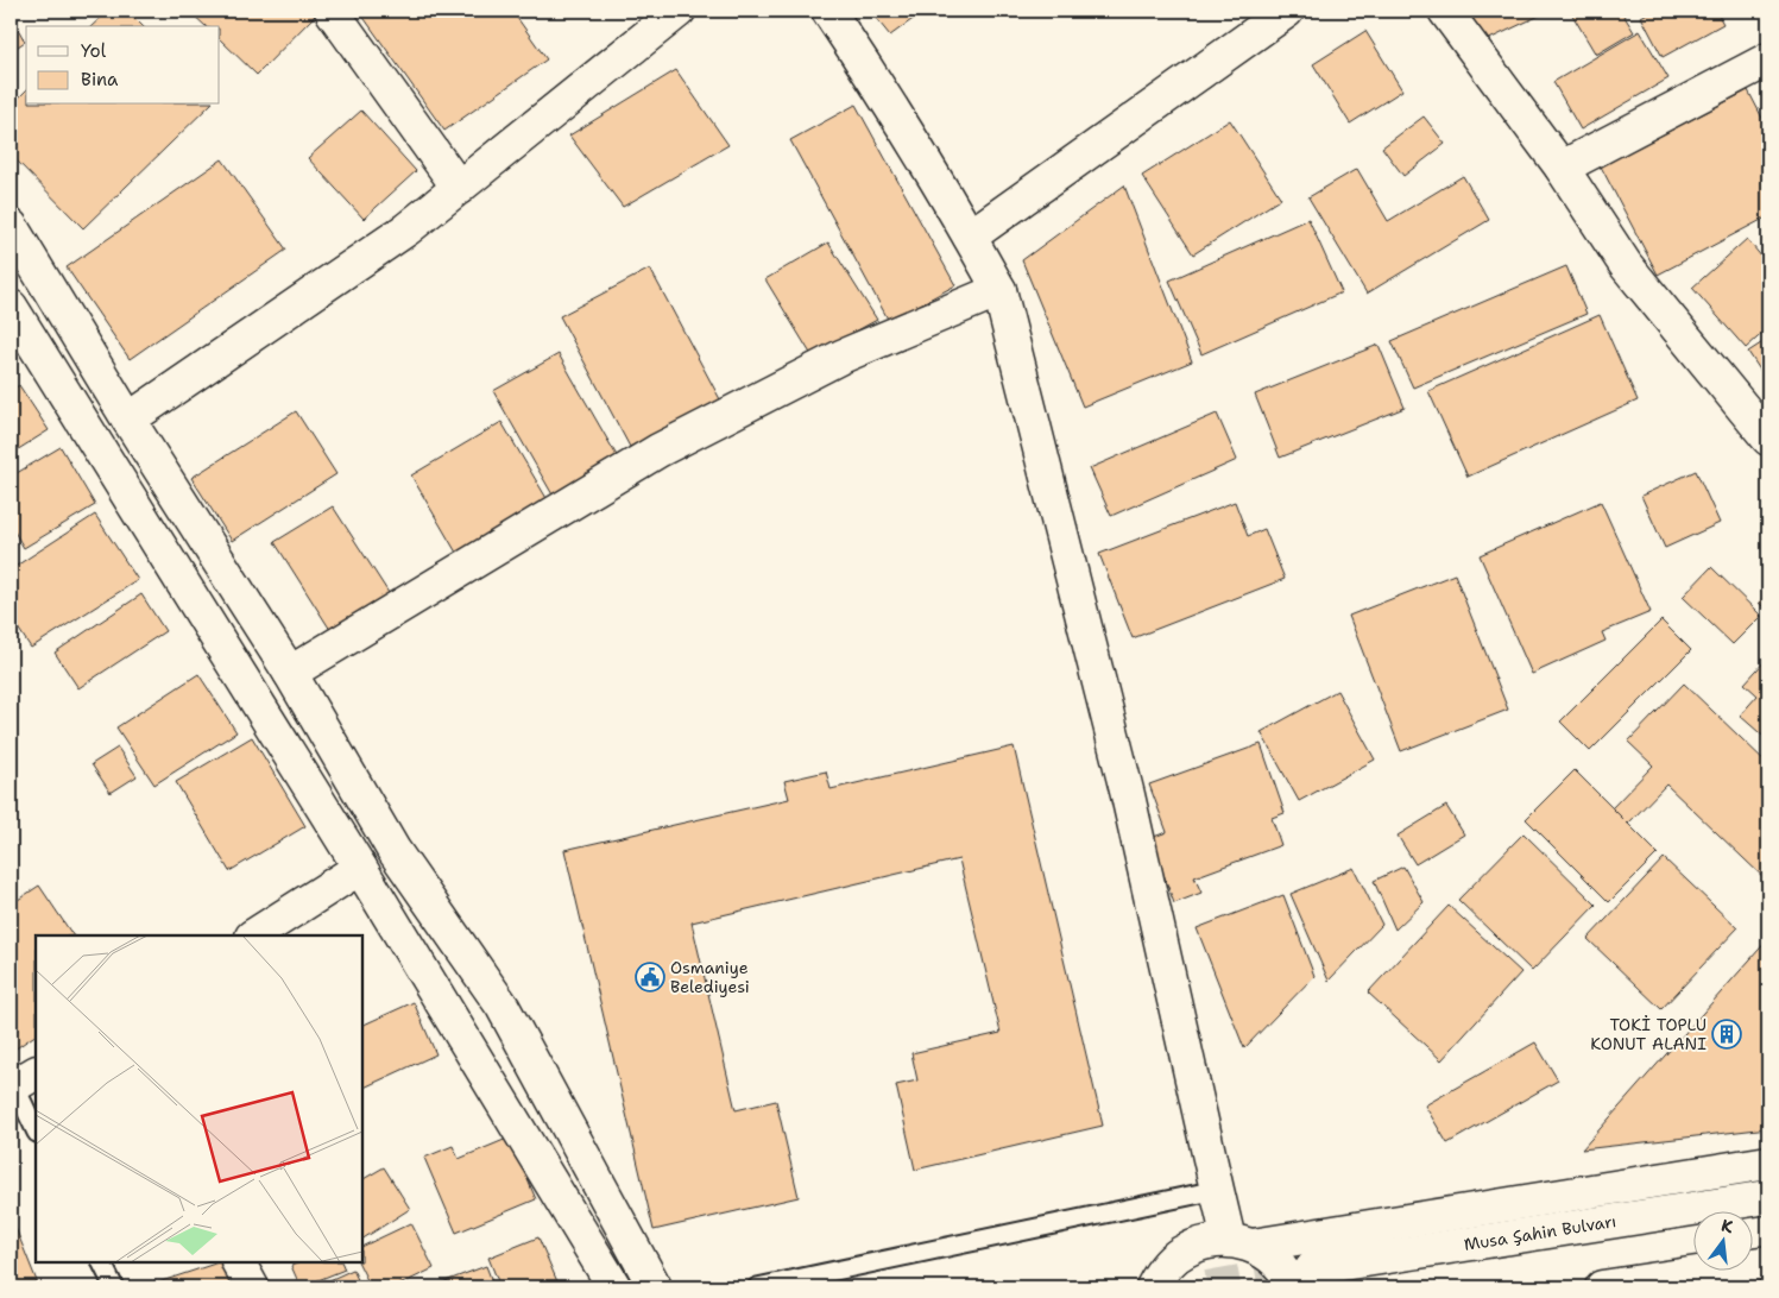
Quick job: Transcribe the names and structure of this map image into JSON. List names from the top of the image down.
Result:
{
  "streets": {
    "street": ["Musa Şahin Bulvarı"]
  },
  "places": {
    "public building": ["Osmaniye Belediyesi"],
    "building": ["TOKİ TOPLU KONUT ALANI"]
  },
  "legend": ["Yol", "Bina"],
  "north": "top"
}
